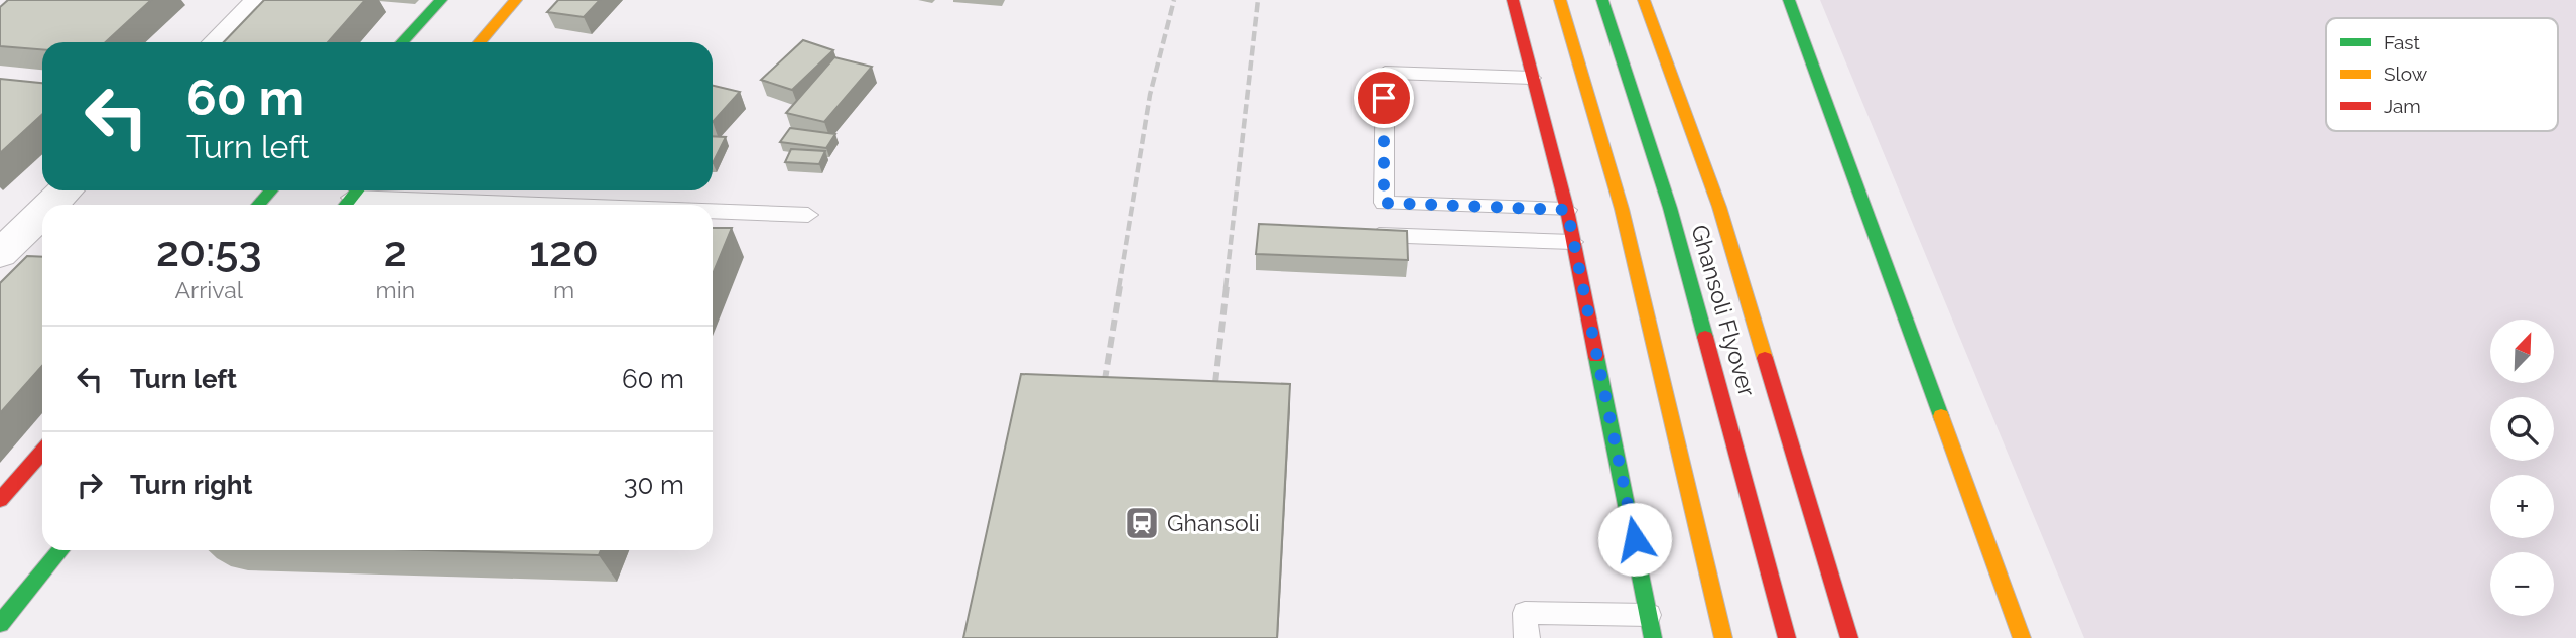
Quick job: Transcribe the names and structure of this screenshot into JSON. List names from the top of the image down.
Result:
{
  "streets": {
    "main road": ["Ghansoli Flyover"]
  },
  "places": {
    "station": ["Ghansoli"]
  },
  "legend": ["Fast", "Slow", "Jam"],
  "north": "top right",
  "page": {
    "turn": ["60 m", "Turn left"],
    "eta": [
      "20:53",
      "Arrival",
      "2",
      "min",
      "120",
      "m"
    ],
    "map_buttons": ["+", "−"],
    "list": [
      {
        "name": "Turn left",
        "value": "60 m"
      },
      {
        "name": "Turn right",
        "value": "30 m"
      }
    ]
  }
}
